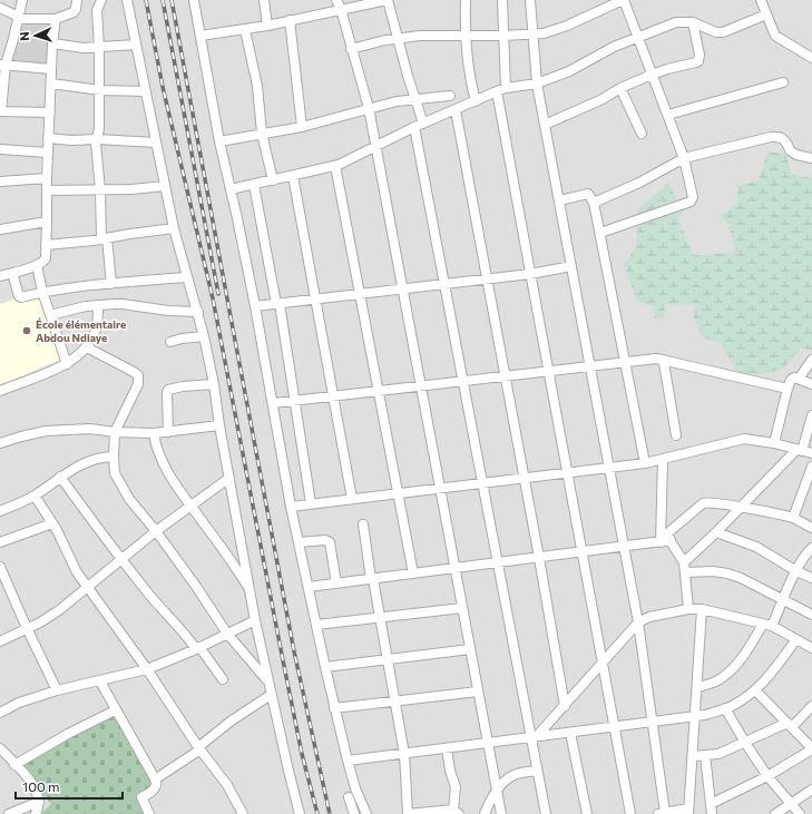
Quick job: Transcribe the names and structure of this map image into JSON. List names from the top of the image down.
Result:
{
  "places": ["École élémentaire Abdou Ndiaye"],
  "scale_bar": "100 m",
  "north": "left"
}
